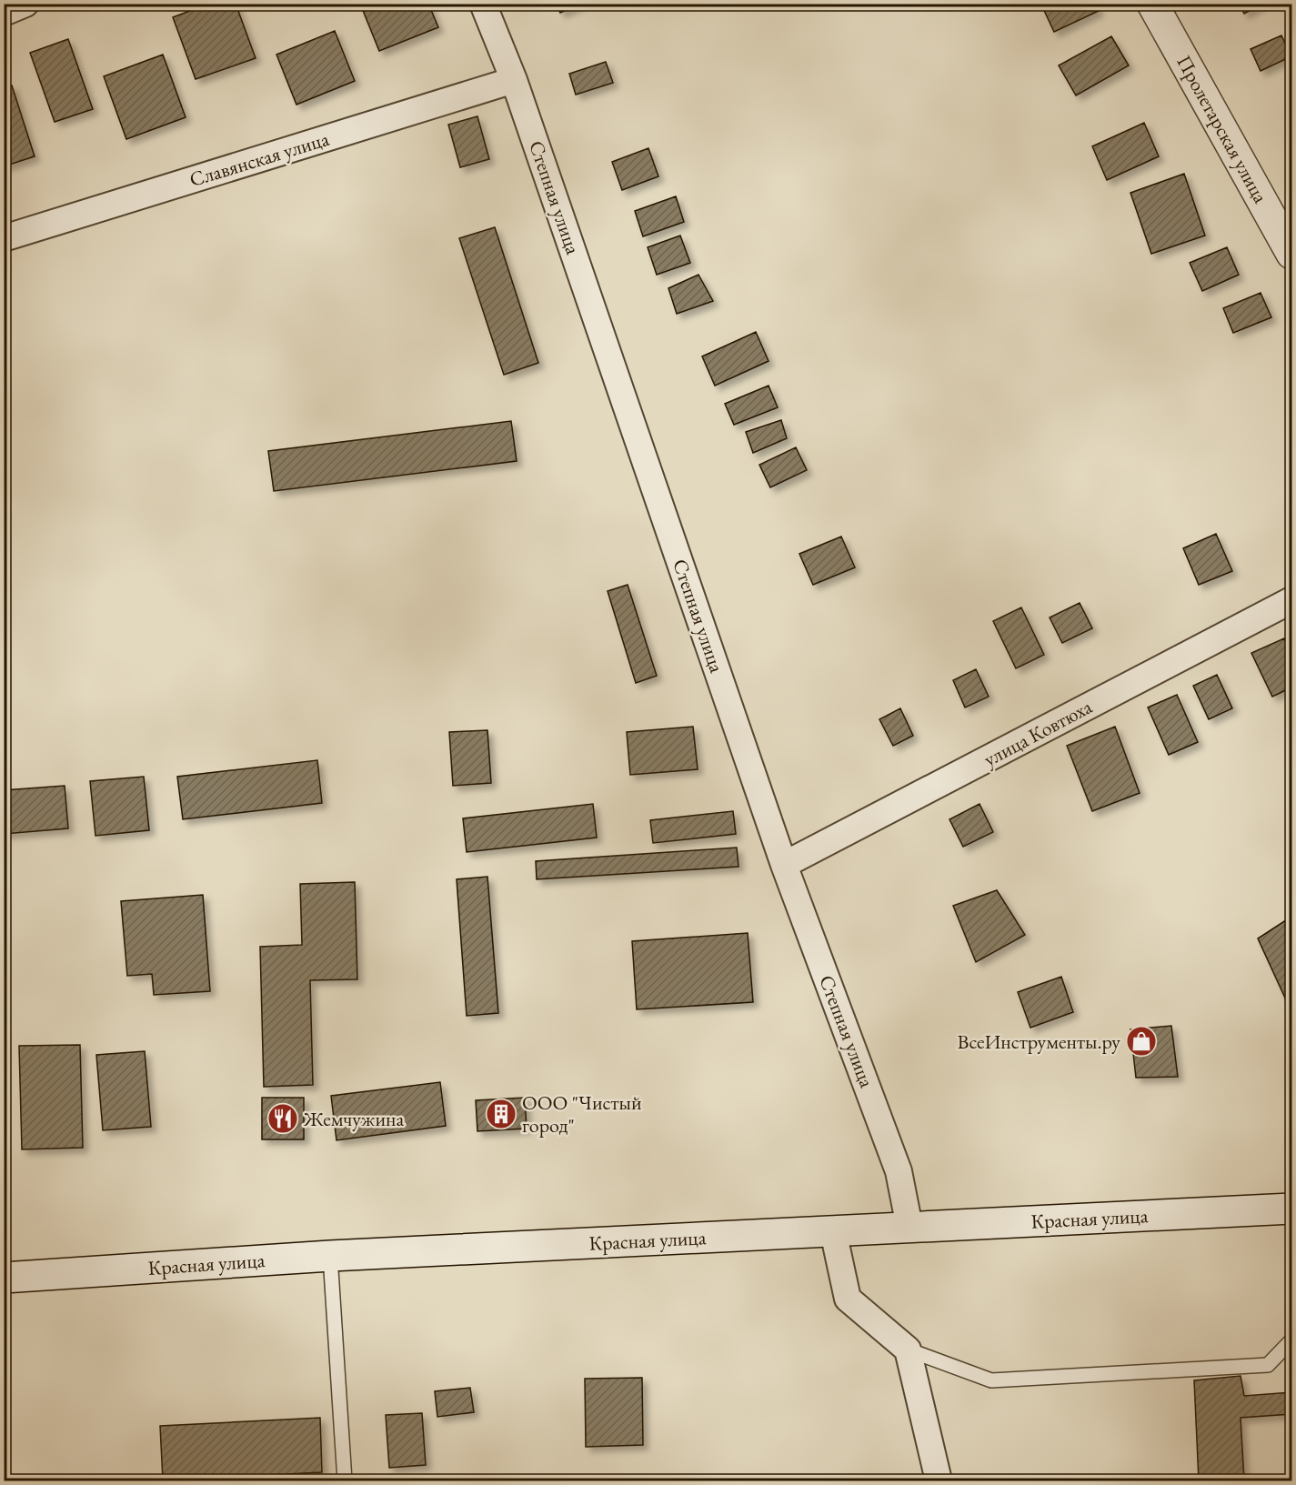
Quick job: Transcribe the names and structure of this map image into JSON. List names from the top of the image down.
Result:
{
  "streets": {
    "main road": ["Пролетарская улица", "Красная улица"],
    "street": ["Славянская улица", "Степная улица", "улица Ковтюха"]
  },
  "crossings": [
    ["Славянская улица", "Степная улица"],
    ["Степная улица", "улица Ковтюха"],
    ["Степная улица", "Красная улица"]
  ],
  "places": {
    "shop": ["ВсеИнструменты.ру"],
    "building": ["ООО \"Чистый город\""],
    "restaurant": ["Жемчужина"]
  }
}
